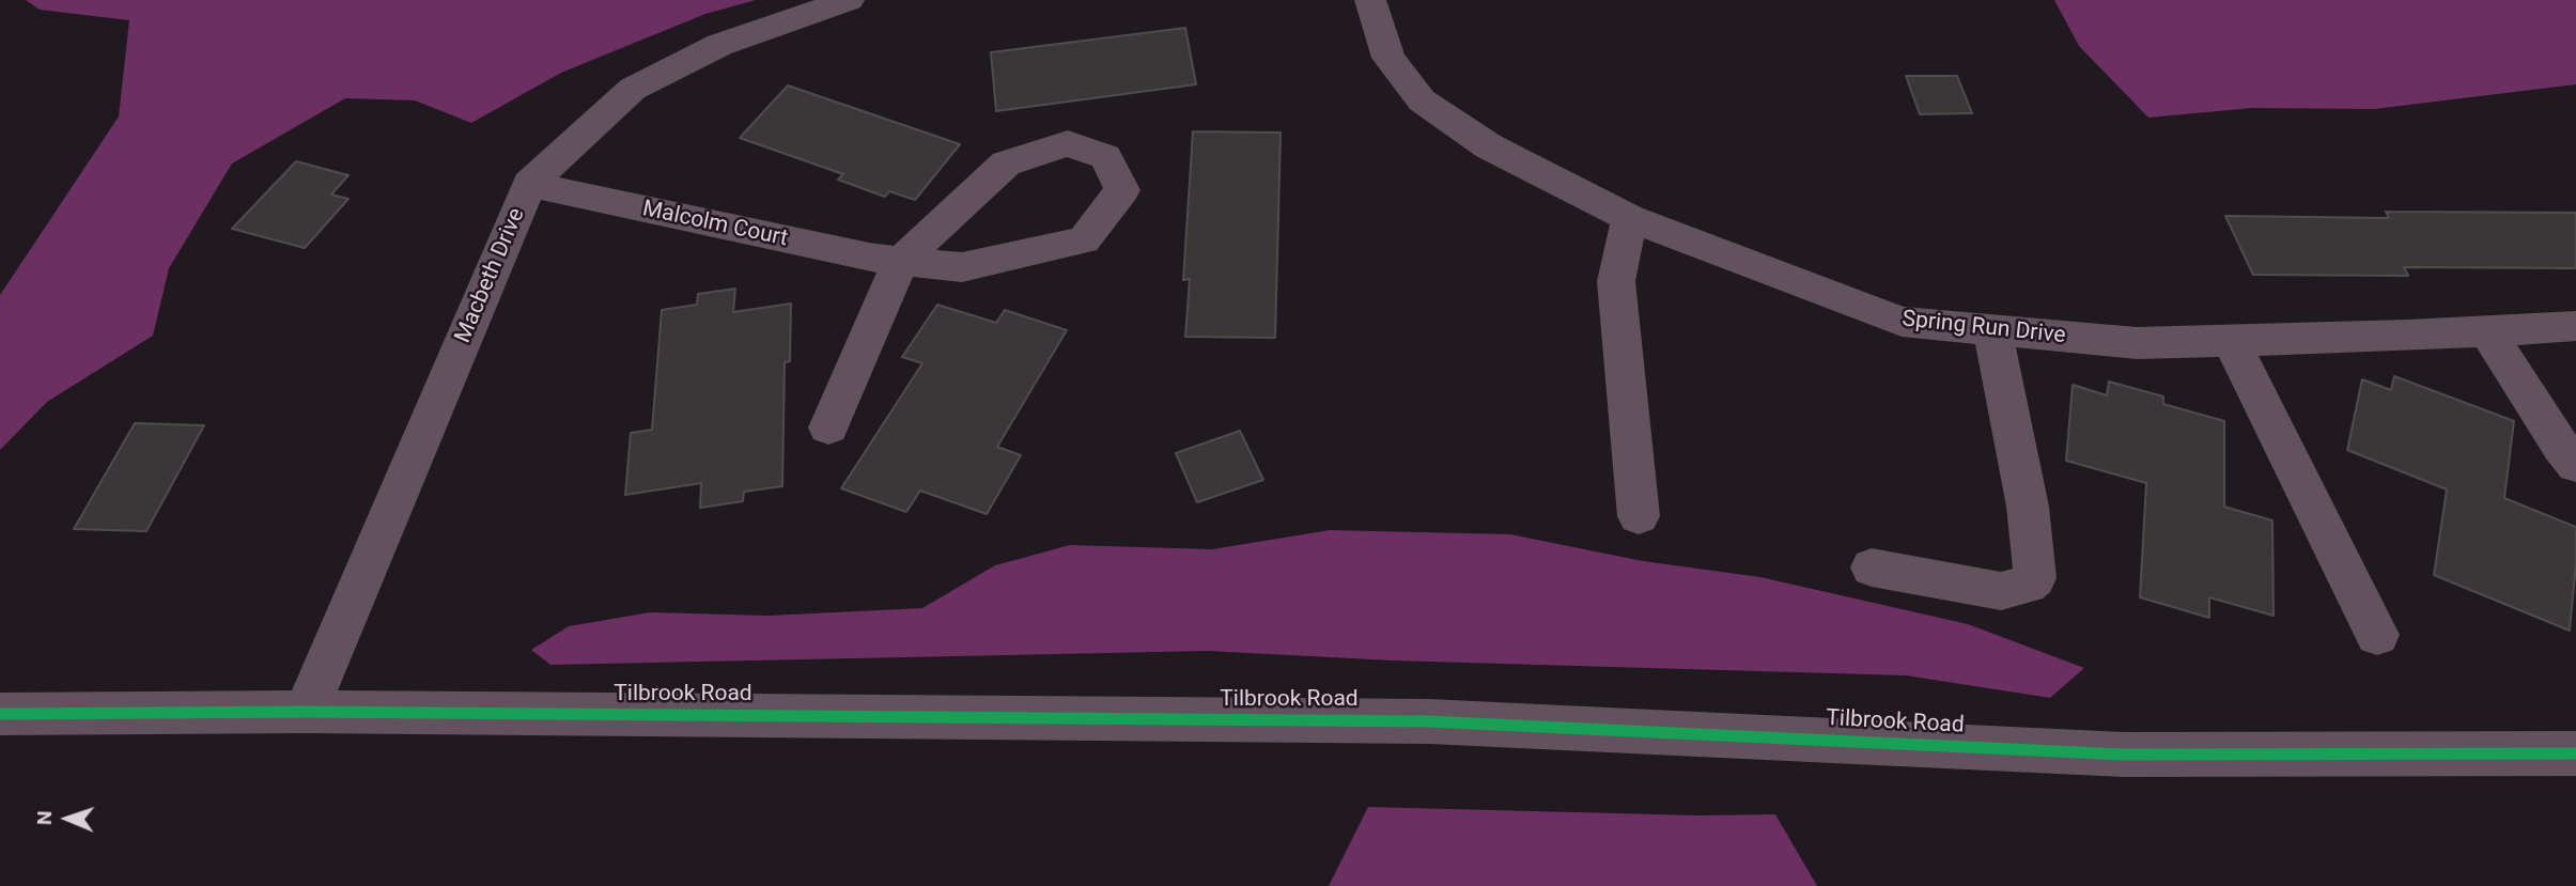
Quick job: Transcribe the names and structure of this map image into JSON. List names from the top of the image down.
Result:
{
  "streets": {
    "street": [
      "Malcolm Court",
      "Macbeth Drive",
      "Spring Run Drive",
      "Tilbrook Road"
    ]
  },
  "crossings": [
    ["Malcolm Court", "Macbeth Drive"],
    ["Macbeth Drive", "Tilbrook Road"]
  ],
  "north": "left"
}
